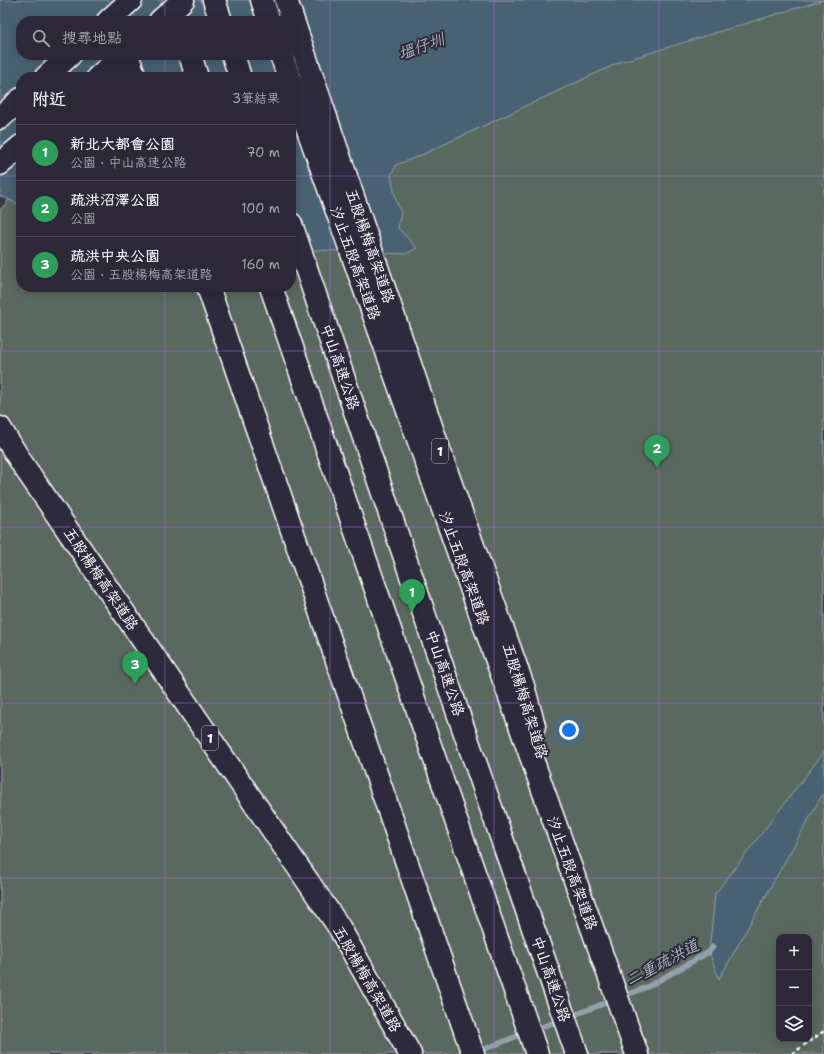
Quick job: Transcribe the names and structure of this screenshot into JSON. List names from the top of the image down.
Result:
{
  "streets": {
    "highway": [
      "五股楊梅高架道路",
      "汐止五股高架道路",
      "中山高速公路",
      "1"
    ]
  },
  "crossings": [
    ["五股楊梅高架道路", "汐止五股高架道路"]
  ],
  "water": ["塭仔圳", "二重疏洪道"],
  "page": {
    "search": "搜尋地點",
    "heading": ["附近", "3筆結果"],
    "list": [
      {
        "mark": "1",
        "name": "新北大都會公園",
        "note": "公園 · 中山高速公路",
        "value": "70 m"
      },
      {
        "mark": "2",
        "name": "疏洪沼澤公園",
        "note": "公園",
        "value": "100 m"
      },
      {
        "mark": "3",
        "name": "疏洪中央公園",
        "note": "公園 · 五股楊梅高架道路",
        "value": "160 m"
      }
    ],
    "pins": ["2", "1", "3"],
    "map_buttons": ["+", "−"]
  }
}
